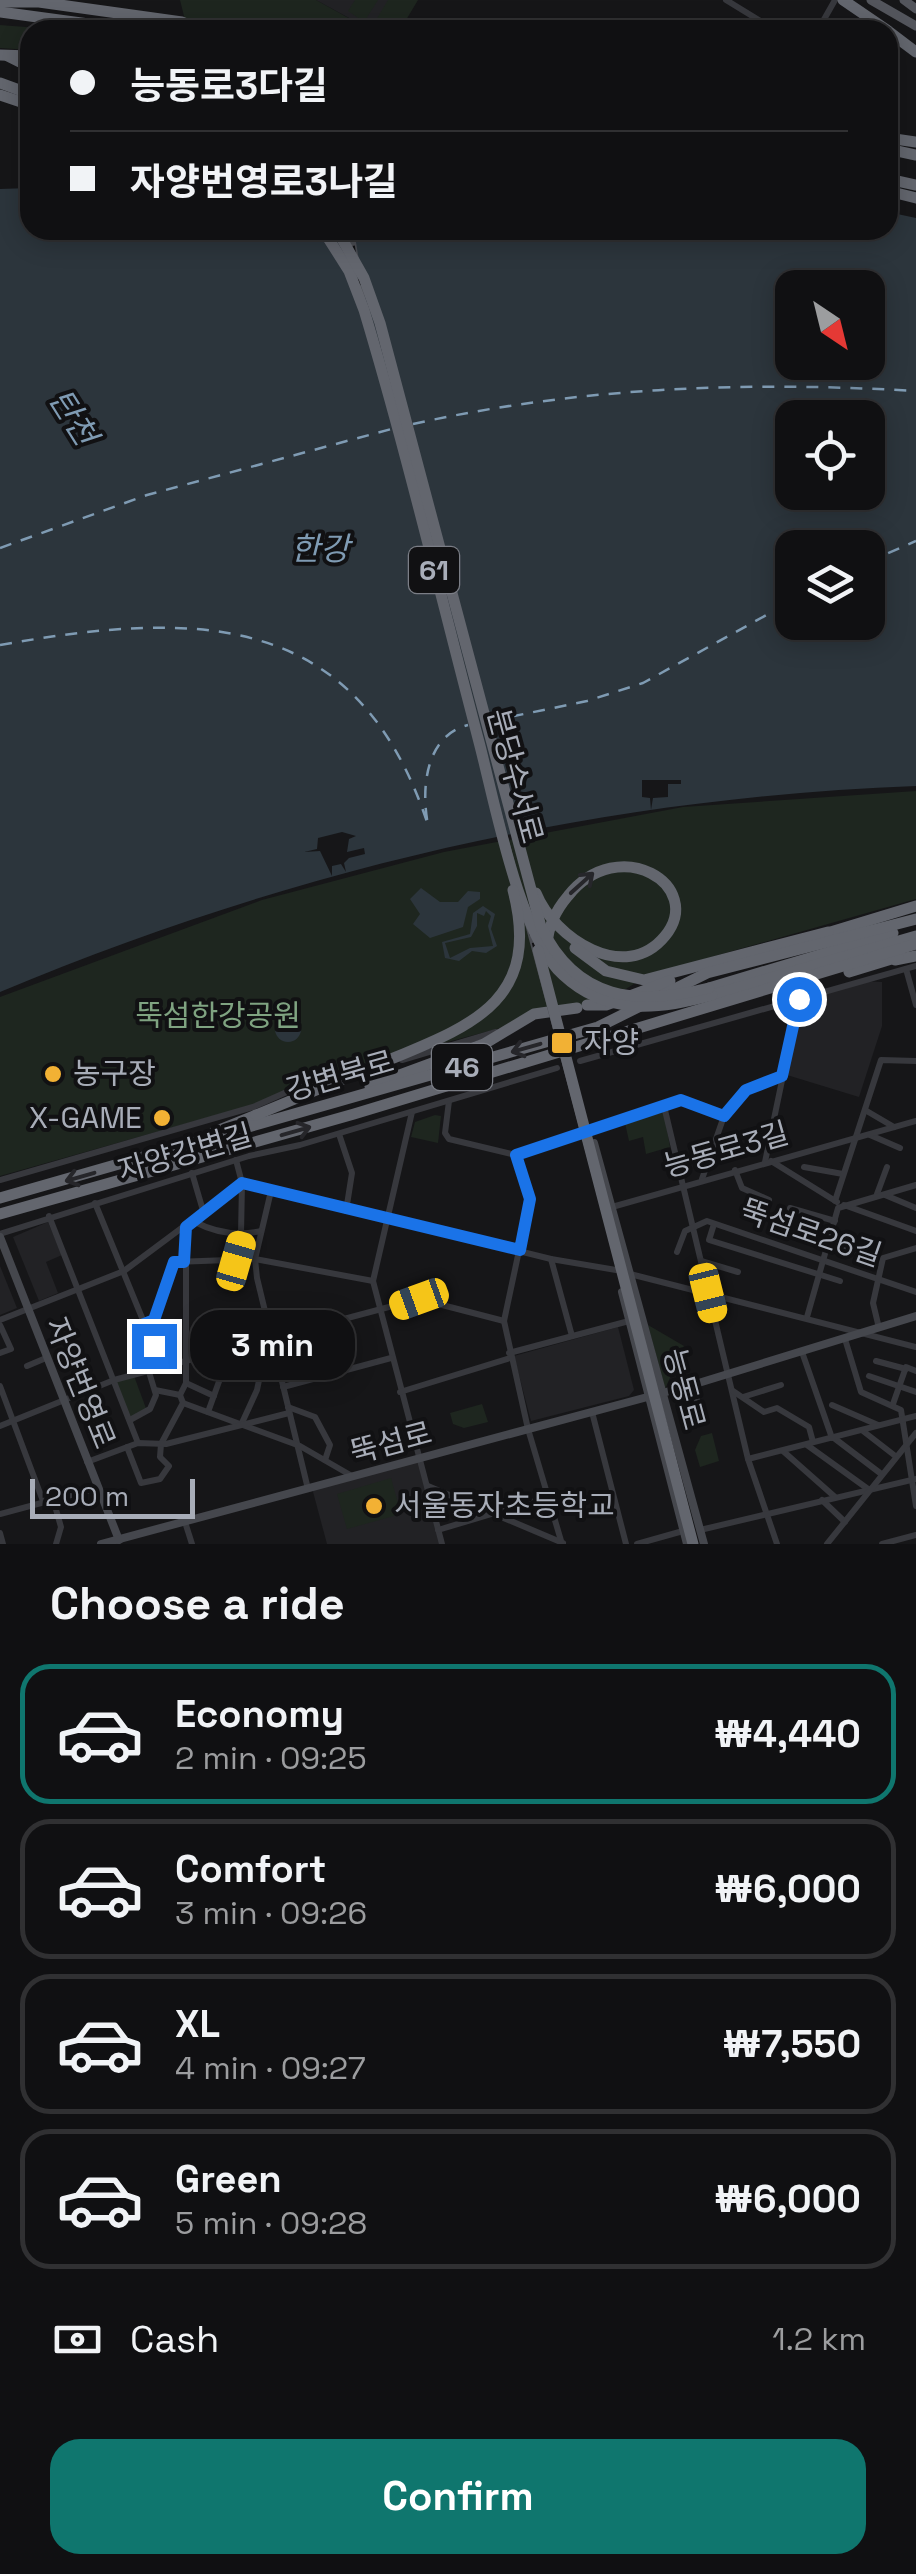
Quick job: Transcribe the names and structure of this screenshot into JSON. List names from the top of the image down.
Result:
{
  "streets": {
    "highway": [
      "61",
      "분당수서로",
      "46",
      "강변북로"
    ],
    "main road": ["자양번영로", "능동로", "뚝섬로"],
    "street": ["능동로3길", "자양강변길", "뚝섬로26길"]
  },
  "crossings": [
    ["분당수서로", "강변북로"],
    ["능동로3길", "능동로"],
    ["자양강변길", "자양번영로"],
    ["자양번영로", "뚝섬로"],
    ["능동로", "뚝섬로"]
  ],
  "water": ["탄천", "한강"],
  "parks": ["뚝섬한강공원"],
  "places": {
    "transit": ["자양"],
    "other": ["농구장", "X-GAME", "서울동자초등학교"]
  },
  "scale_bar": "200 m",
  "north": "bottom right",
  "page": {
    "banner": ["능동로3다길", "자양번영로3나길"],
    "bubble": "3 min",
    "scale": "200 m",
    "heading": "Choose a ride",
    "list": [
      {
        "name": "Economy",
        "note": "2 min · 09:25",
        "value": "₩4,440"
      },
      {
        "name": "Comfort",
        "note": "3 min · 09:26",
        "value": "₩6,000"
      },
      {
        "name": "XL",
        "note": "4 min · 09:27",
        "value": "₩7,550"
      },
      {
        "name": "Green",
        "note": "5 min · 09:28",
        "value": "₩6,000"
      }
    ],
    "pay": ["Cash", "1.2 km"],
    "buttons": "Confirm"
  }
}
